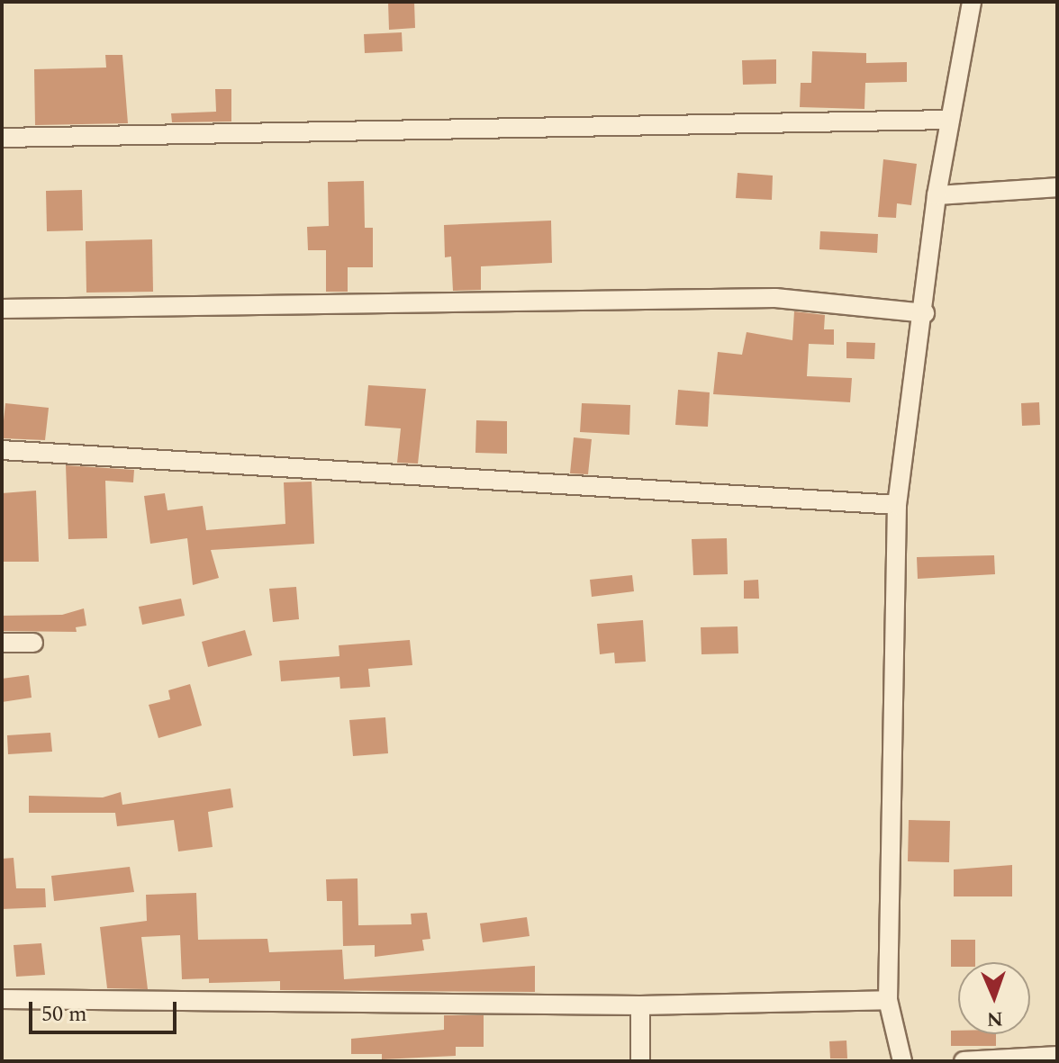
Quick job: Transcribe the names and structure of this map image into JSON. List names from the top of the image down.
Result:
{
  "scale_bar": "50 m",
  "north": "bottom"
}
